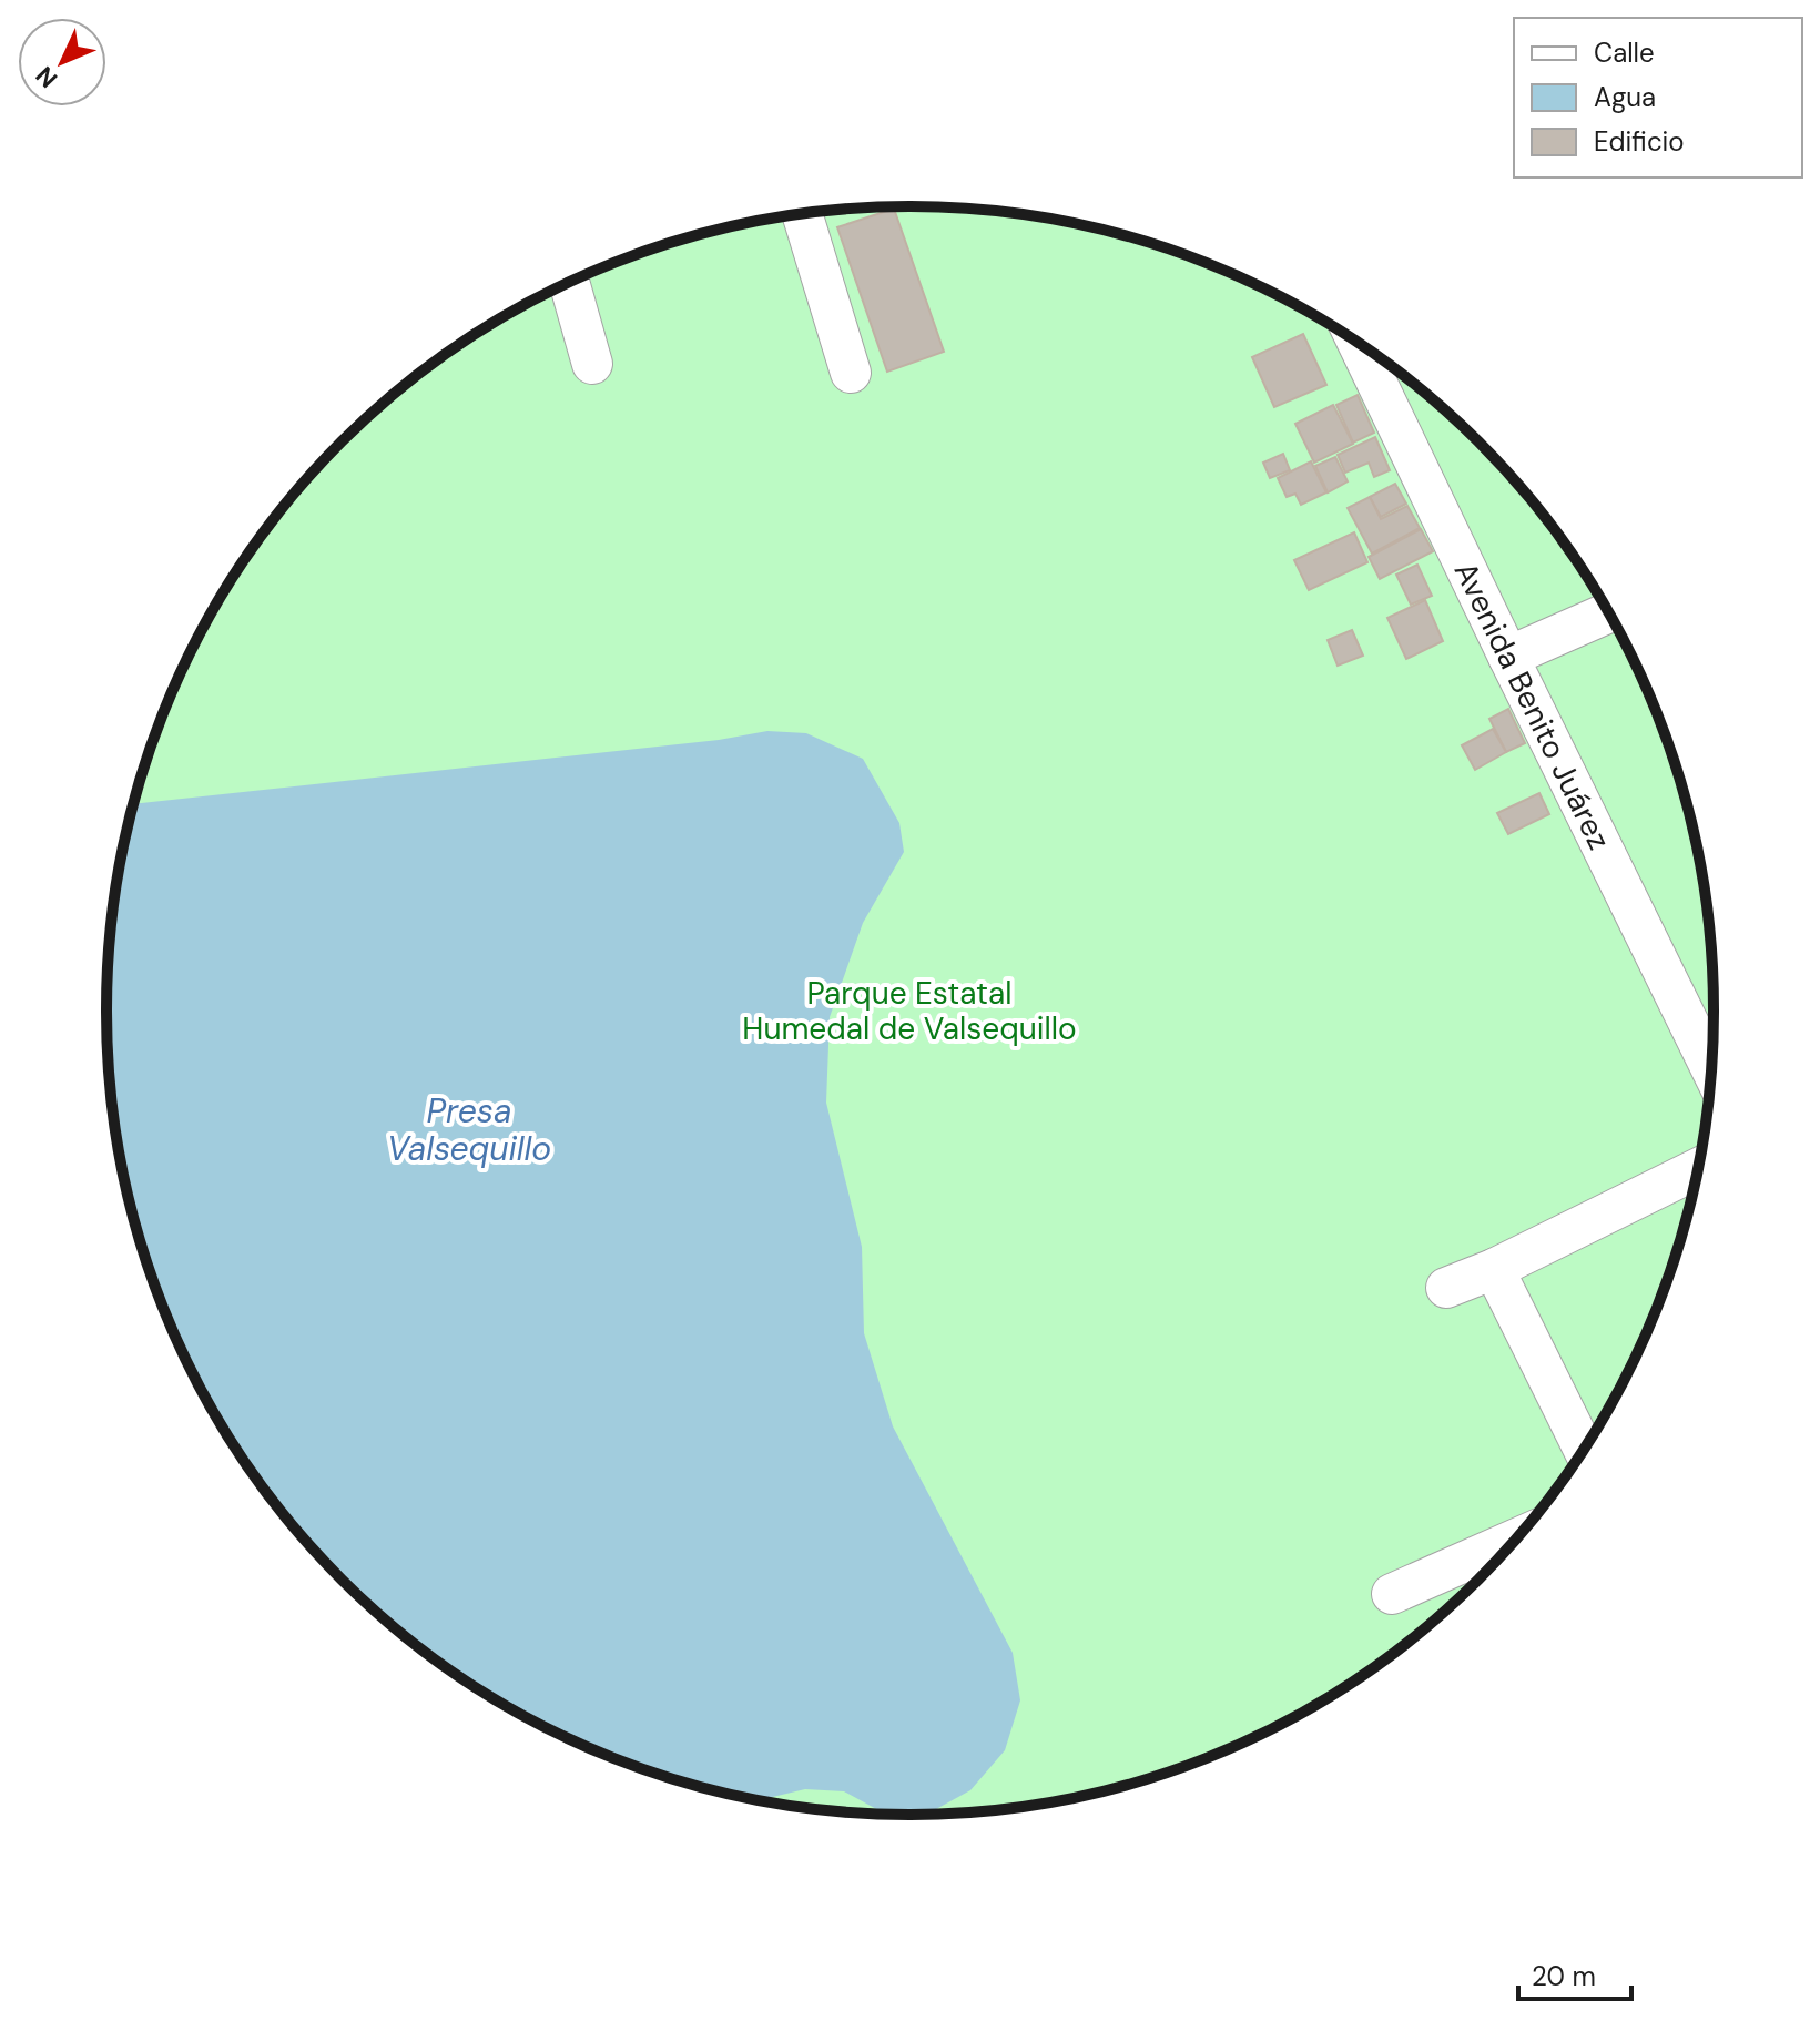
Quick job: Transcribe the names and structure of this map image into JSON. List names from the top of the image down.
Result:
{
  "streets": {
    "street": ["Avenida Benito Juárez"]
  },
  "water": ["Presa Valsequillo"],
  "parks": ["Parque Estatal Humedal de Valsequillo"],
  "legend": ["Calle", "Agua", "Edificio"],
  "scale_bar": "20 m",
  "north": "bottom left"
}
